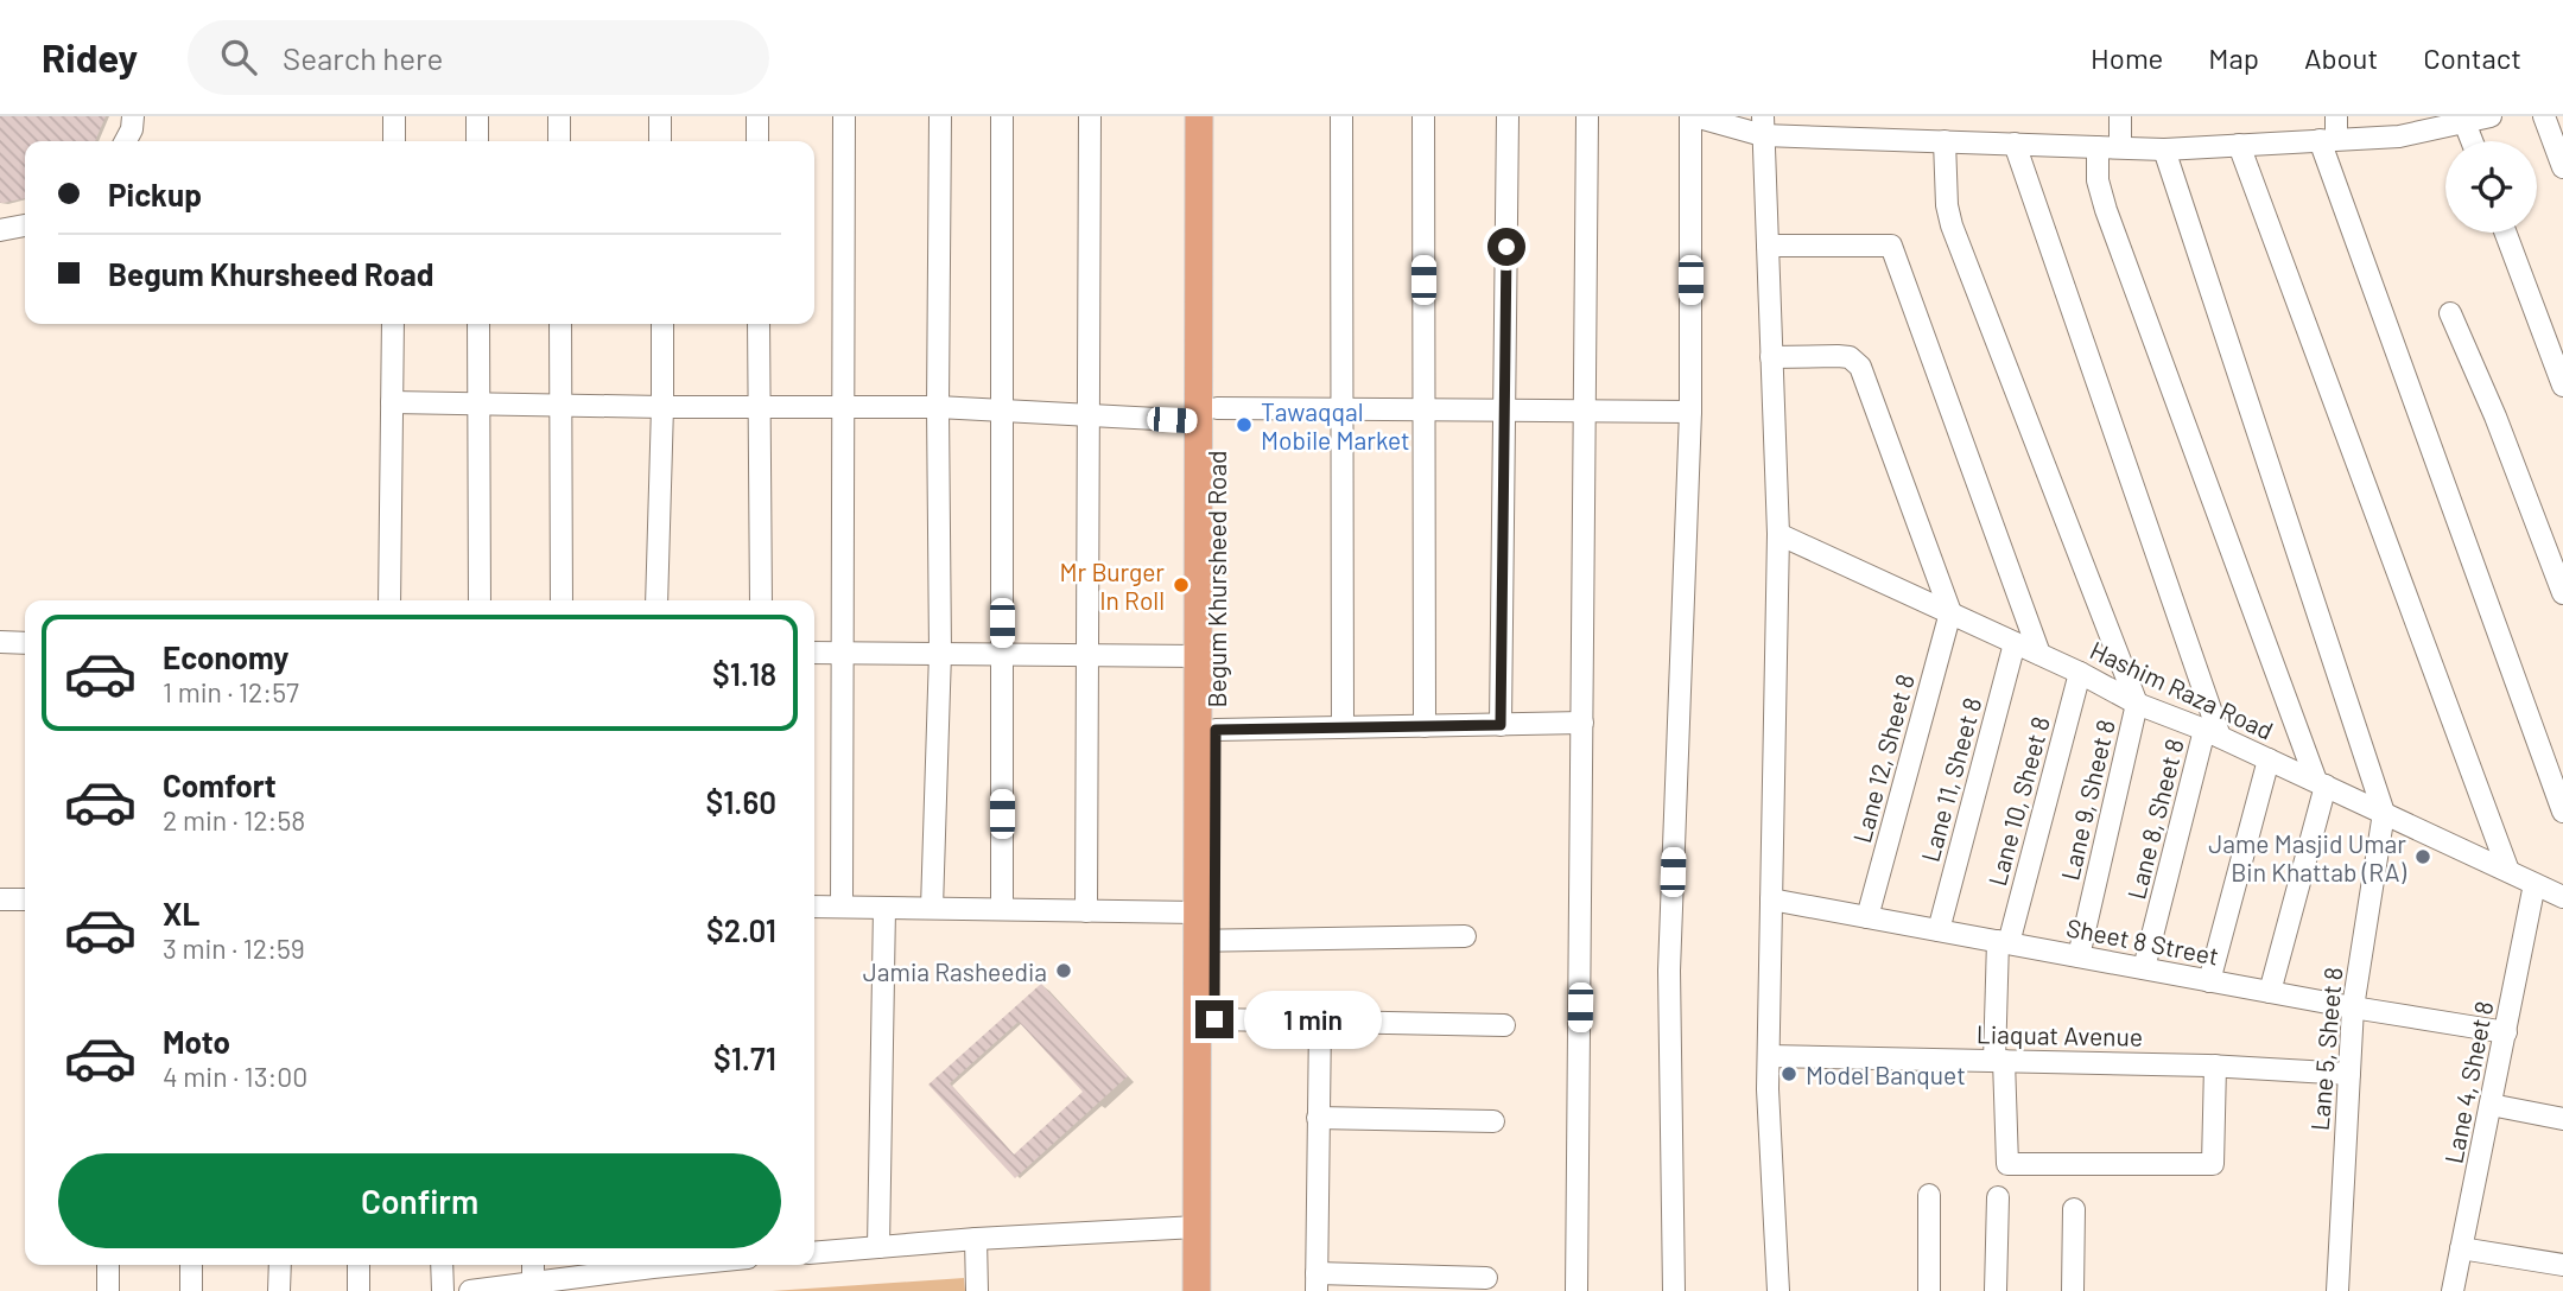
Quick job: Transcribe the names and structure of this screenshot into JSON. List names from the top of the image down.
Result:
{
  "streets": {
    "main road": ["Begum Khursheed Road"],
    "street": [
      "Hashim Raza Road",
      "Lane 12, Sheet 8",
      "Lane 11, Sheet 8",
      "Lane 9, Sheet 8",
      "Lane 10, Sheet 8",
      "Lane 8, Sheet 8",
      "Sheet 8 Street",
      "Liaquat Avenue",
      "Lane 5, Sheet 8",
      "Lane 4, Sheet 8"
    ]
  },
  "crossings": [
    ["Hashim Raza Road", "Lane 12, Sheet 8"],
    ["Hashim Raza Road", "Lane 11, Sheet 8"],
    ["Hashim Raza Road", "Lane 9, Sheet 8"],
    ["Hashim Raza Road", "Lane 10, Sheet 8"],
    ["Hashim Raza Road", "Lane 8, Sheet 8"],
    ["Hashim Raza Road", "Lane 5, Sheet 8"],
    ["Hashim Raza Road", "Lane 4, Sheet 8"],
    ["Lane 12, Sheet 8", "Sheet 8 Street"],
    ["Lane 11, Sheet 8", "Sheet 8 Street"],
    ["Lane 9, Sheet 8", "Sheet 8 Street"],
    ["Lane 10, Sheet 8", "Sheet 8 Street"],
    ["Lane 10, Sheet 8", "Liaquat Avenue"],
    ["Lane 8, Sheet 8", "Sheet 8 Street"],
    ["Sheet 8 Street", "Lane 5, Sheet 8"],
    ["Sheet 8 Street", "Lane 4, Sheet 8"],
    ["Liaquat Avenue", "Lane 5, Sheet 8"]
  ],
  "places": [
    "Tawaqqal Mobile Market",
    "Mr Burger In Roll",
    "Jame Masjid Umar Bin Khattab (RA)",
    "Jamia Rasheedia",
    "Model Banquet"
  ],
  "page": {
    "header": "Ridey",
    "search": "Search here",
    "nav": [
      "Home",
      "Map",
      "About",
      "Contact"
    ],
    "banner": ["Pickup", "Begum Khursheed Road"],
    "list": [
      {
        "name": "Economy",
        "note": "1 min · 12:57",
        "value": "$1.18"
      },
      {
        "name": "Comfort",
        "note": "2 min · 12:58",
        "value": "$1.60"
      },
      {
        "name": "XL",
        "note": "3 min · 12:59",
        "value": "$2.01"
      },
      {
        "name": "Moto",
        "note": "4 min · 13:00",
        "value": "$1.71"
      }
    ],
    "bubble": "1 min",
    "buttons": "Confirm"
  }
}
